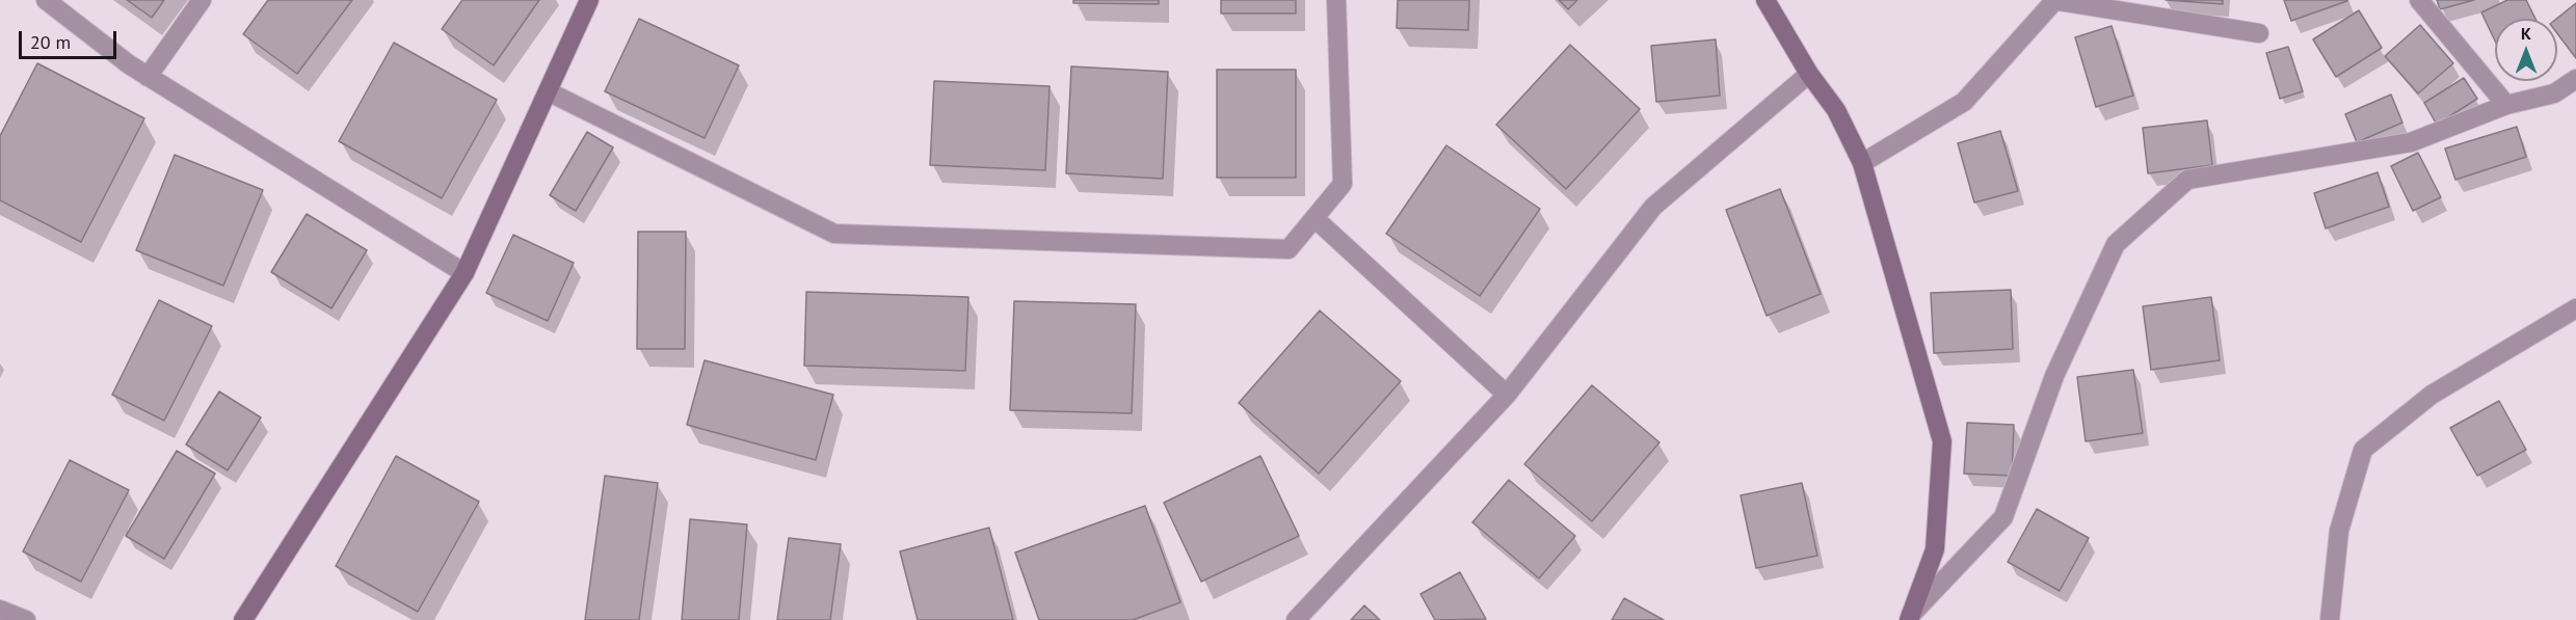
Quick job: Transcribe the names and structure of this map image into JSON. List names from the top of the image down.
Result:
{
  "scale_bar": "20 m",
  "north": "top"
}
